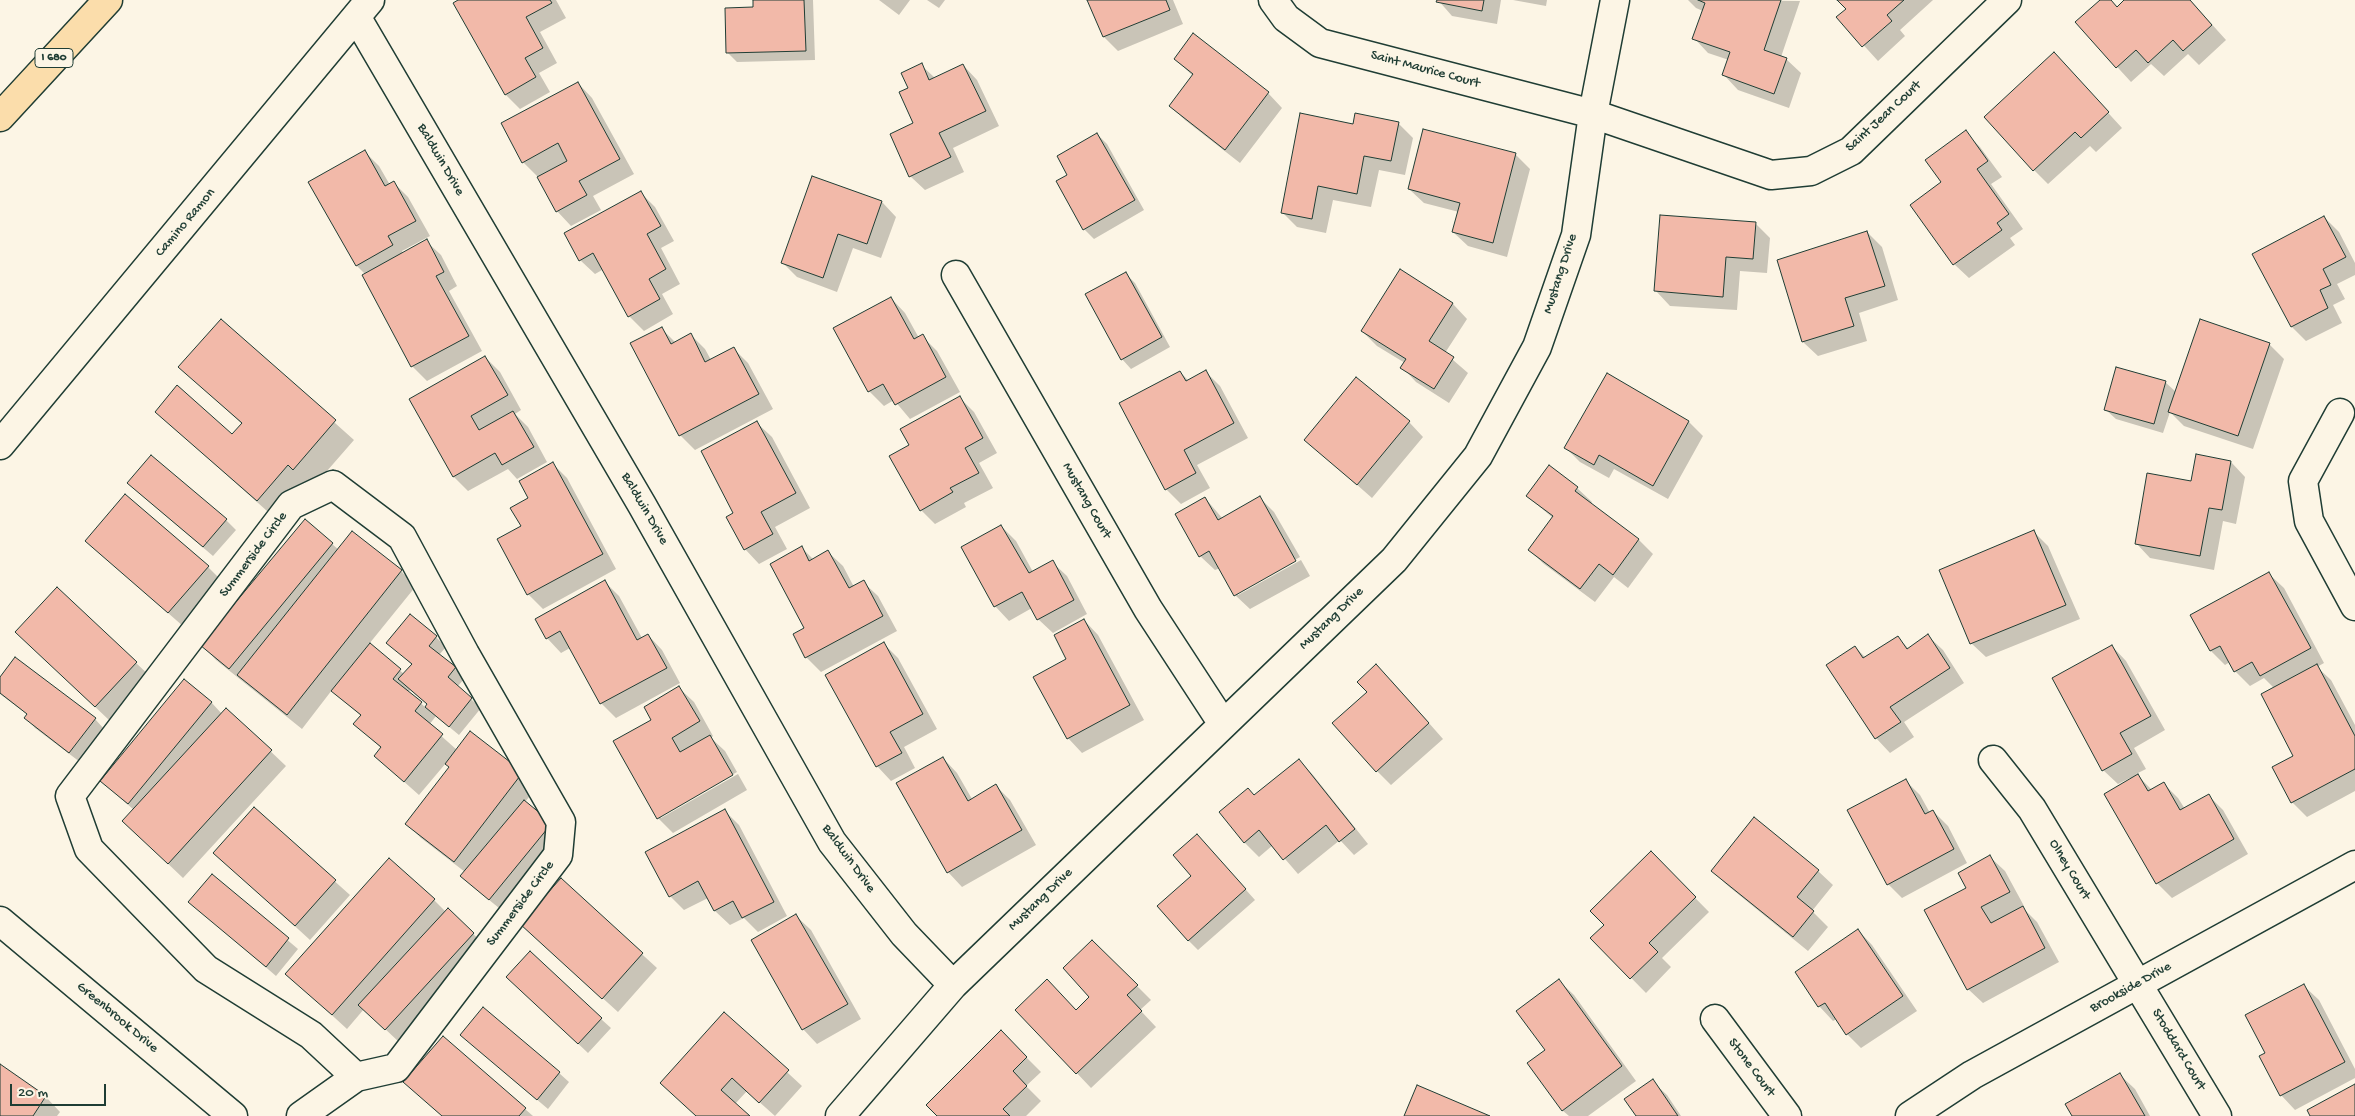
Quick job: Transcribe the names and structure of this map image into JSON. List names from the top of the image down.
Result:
{
  "streets": {
    "highway": ["I 680"],
    "street": [
      "Saint Maurice Court",
      "Saint Jean Court",
      "Baldwin Drive",
      "Camino Ramon",
      "Mustang Drive",
      "Mustang Court",
      "Summerside Circle",
      "Olney Court",
      "Brookside Drive",
      "Greenbrook Drive",
      "Stoddard Court",
      "Stone Court"
    ]
  },
  "crossings": [
    ["Saint Maurice Court", "Saint Jean Court"],
    ["Saint Maurice Court", "Mustang Drive"],
    ["Saint Jean Court", "Mustang Drive"],
    ["Baldwin Drive", "Camino Ramon"],
    ["Baldwin Drive", "Mustang Drive"],
    ["Mustang Drive", "Mustang Court"],
    ["Olney Court", "Brookside Drive"],
    ["Olney Court", "Stoddard Court"],
    ["Brookside Drive", "Stoddard Court"]
  ],
  "scale_bar": "20 m"
}
